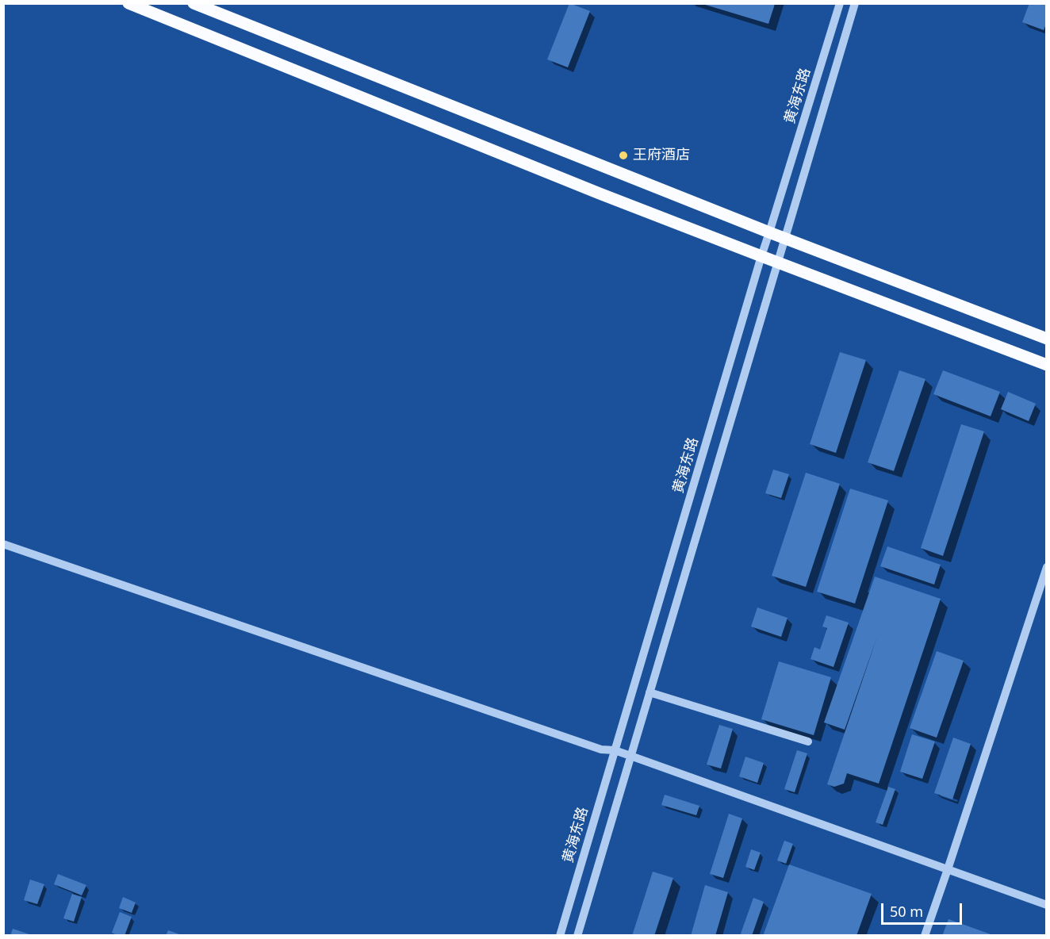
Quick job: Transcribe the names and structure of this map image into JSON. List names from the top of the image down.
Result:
{
  "streets": {
    "street": ["黄海东路"]
  },
  "places": ["王府酒店"],
  "scale_bar": "50 m"
}
